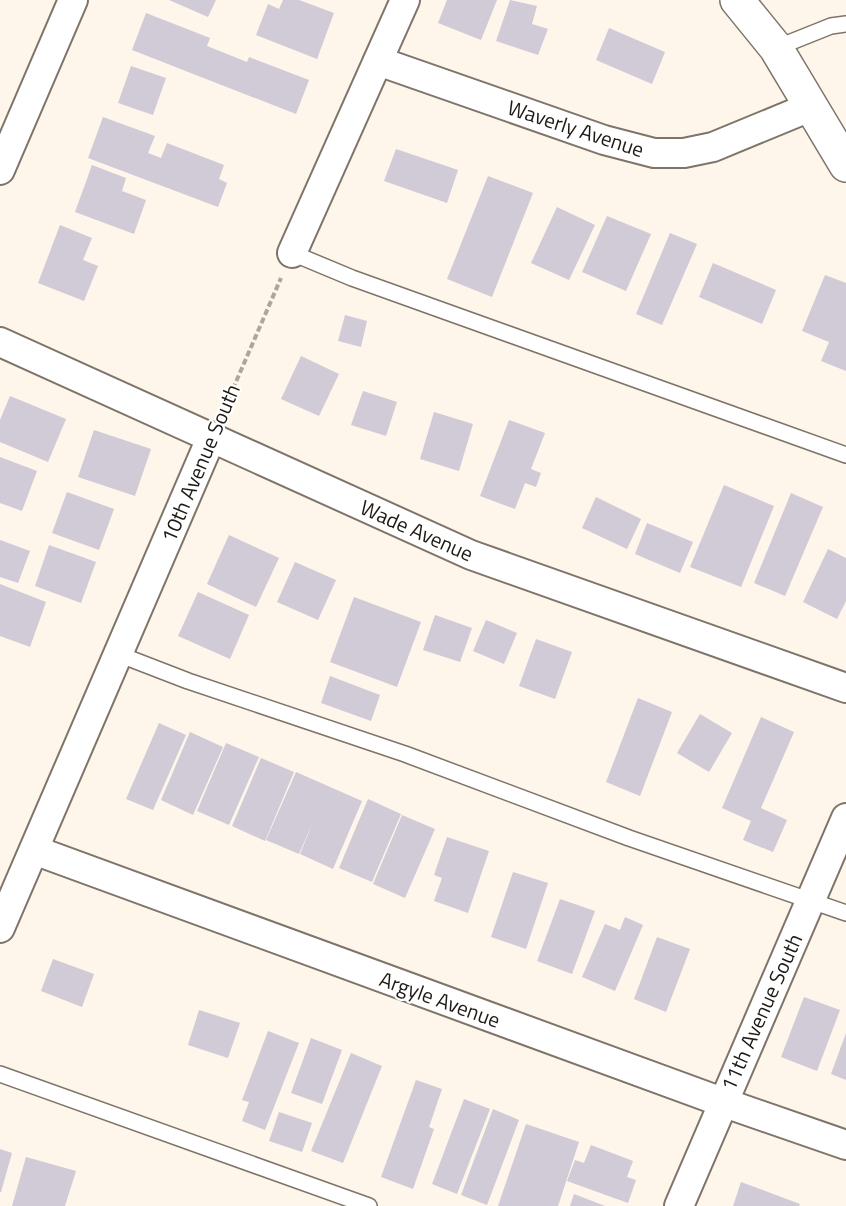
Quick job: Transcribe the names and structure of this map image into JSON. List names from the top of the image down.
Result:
{
  "streets": {
    "street": [
      "Waverly Avenue",
      "10th Avenue South",
      "Wade Avenue",
      "Argyle Avenue",
      "11th Avenue South"
    ]
  },
  "crossings": [
    ["10th Avenue South", "Wade Avenue"],
    ["10th Avenue South", "Argyle Avenue"],
    ["Argyle Avenue", "11th Avenue South"]
  ]
}
